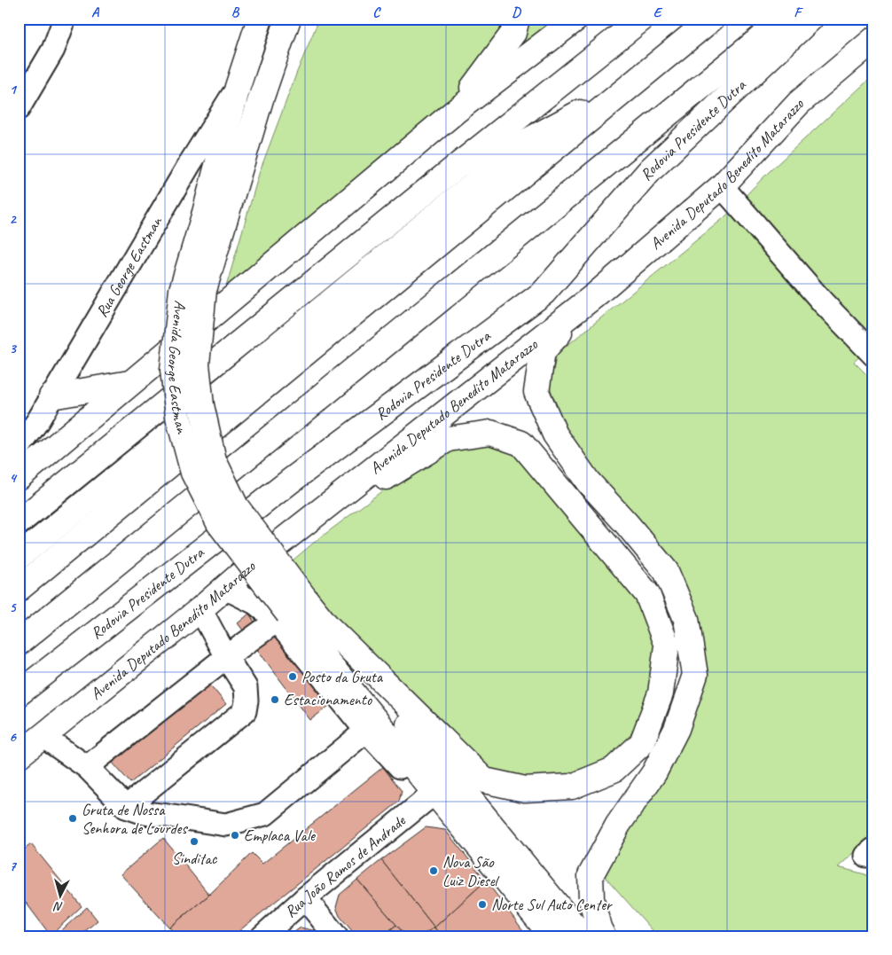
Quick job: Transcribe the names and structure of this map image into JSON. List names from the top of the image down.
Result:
{
  "streets": {
    "main road": ["Rodovia Presidente Dutra", "Avenida Deputado Benedito Matarazzo", "Avenida George Eastman"],
    "street": ["Rua George Eastman", "Rua João Ramos de Andrade"]
  },
  "crossings": [
    ["Rua George Eastman", "Avenida George Eastman"]
  ],
  "places": [
    "Posto da Gruta",
    "Estacionamento",
    "Gruta de Nossa Senhora de Lourdes",
    "Emplaca Vale",
    "Sinditac",
    "Nova São Luiz Diesel",
    "Norte Sul Auto Center"
  ],
  "north": "bottom",
  "grid": {
    "columns": [
      "A",
      "B",
      "C",
      "D",
      "E",
      "F"
    ],
    "rows": [
      "1",
      "2",
      "3",
      "4",
      "5",
      "6",
      "7"
    ]
  }
}
